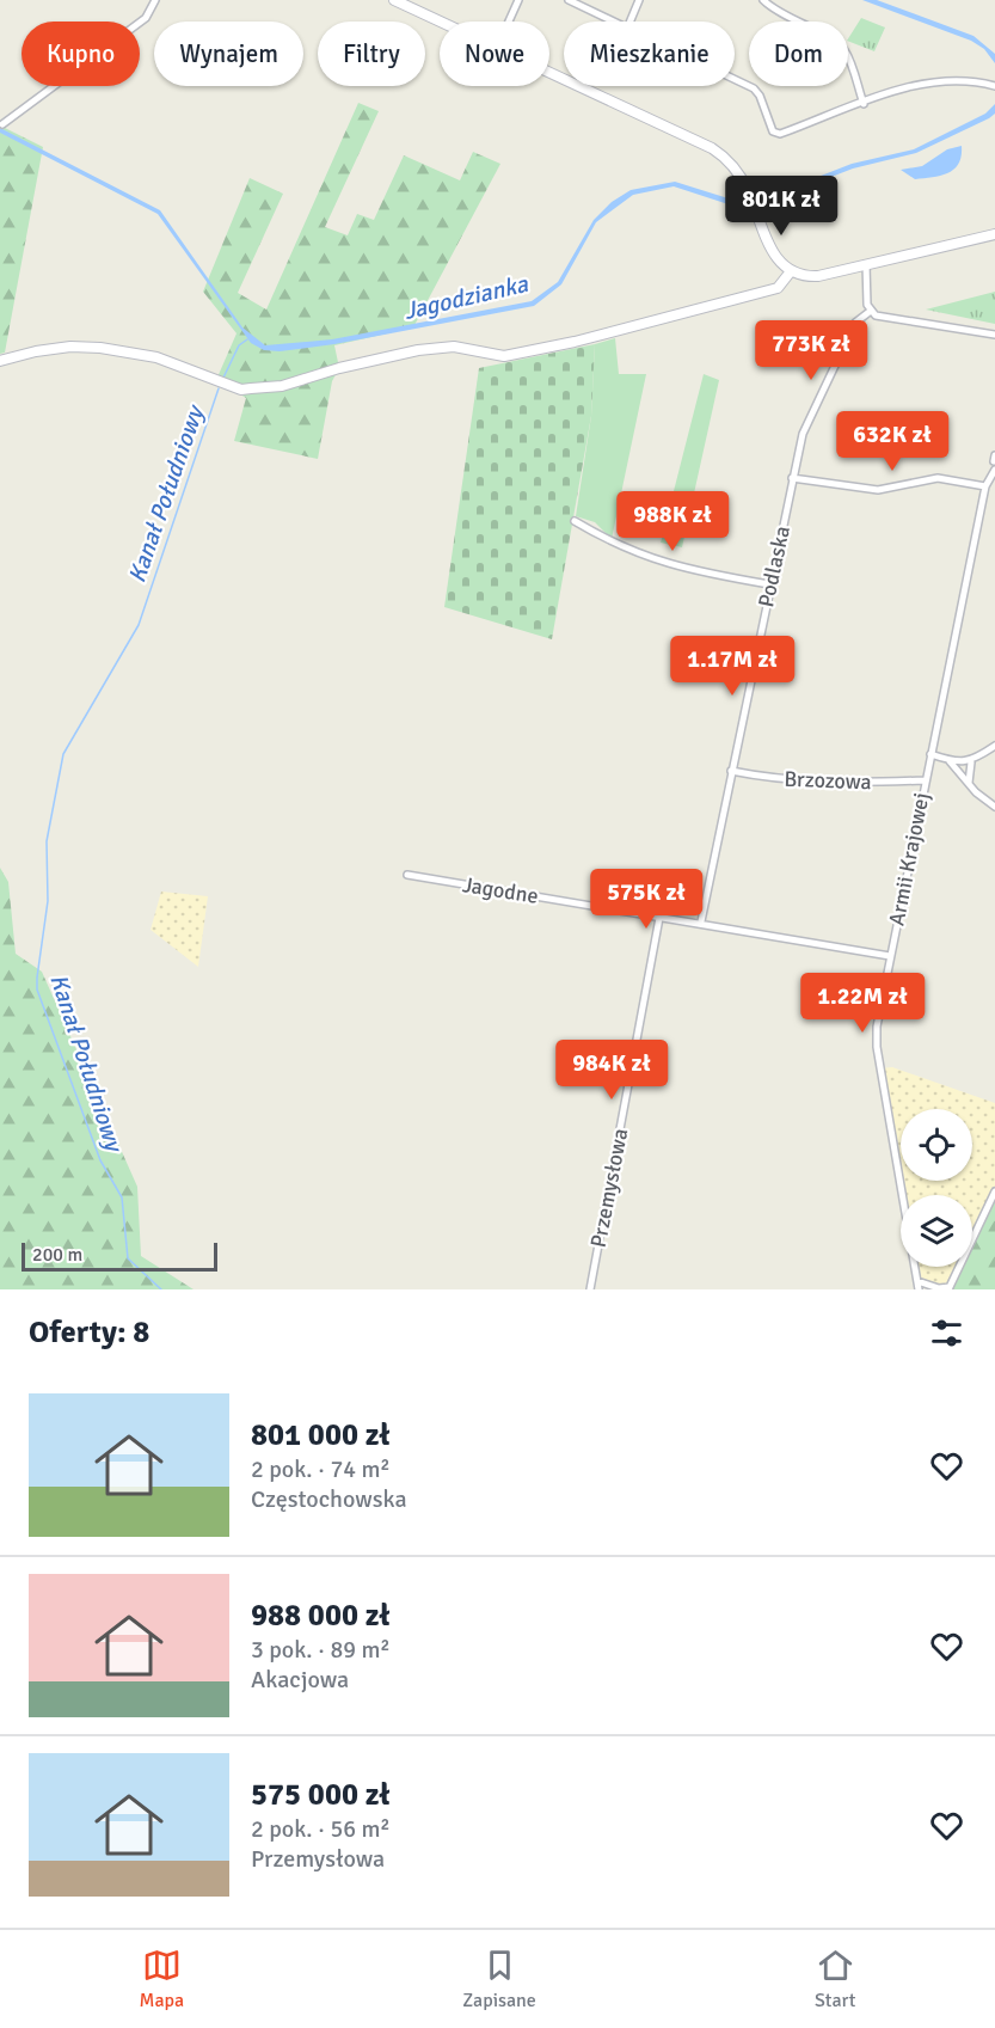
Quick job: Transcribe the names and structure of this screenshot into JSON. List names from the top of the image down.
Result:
{
  "streets": {
    "street": [
      "Podlaska",
      "Brzozowa",
      "Armii Krajowej",
      "Jagodne",
      "Przemysłowa"
    ]
  },
  "crossings": [
    ["Podlaska", "Brzozowa"],
    ["Podlaska", "Jagodne"],
    ["Brzozowa", "Armii Krajowej"],
    ["Armii Krajowej", "Jagodne"],
    ["Jagodne", "Przemysłowa"]
  ],
  "water": ["Jagodzianka", "Kanał Południowy"],
  "scale_bar": "200 m",
  "page": {
    "chip": [
      "Kupno",
      "Wynajem",
      "Filtry",
      "Nowe",
      "Mieszkanie",
      "Dom"
    ],
    "price": [
      "801K zł",
      "773K zł",
      "632K zł",
      "988K zł",
      "1.17M zł",
      "575K zł",
      "1.22M zł",
      "984K zł"
    ],
    "scale": "200 m",
    "heading": "Oferty: 8",
    "list": [
      {
        "name": "801 000 zł",
        "note": "2 pok. · 74 m² · Częstochowska"
      },
      {
        "name": "988 000 zł",
        "note": "3 pok. · 89 m² · Akacjowa"
      },
      {
        "name": "575 000 zł",
        "note": "2 pok. · 56 m² · Przemysłowa"
      }
    ],
    "tabs": ["Mapa", "Zapisane", "Start"]
  }
}
